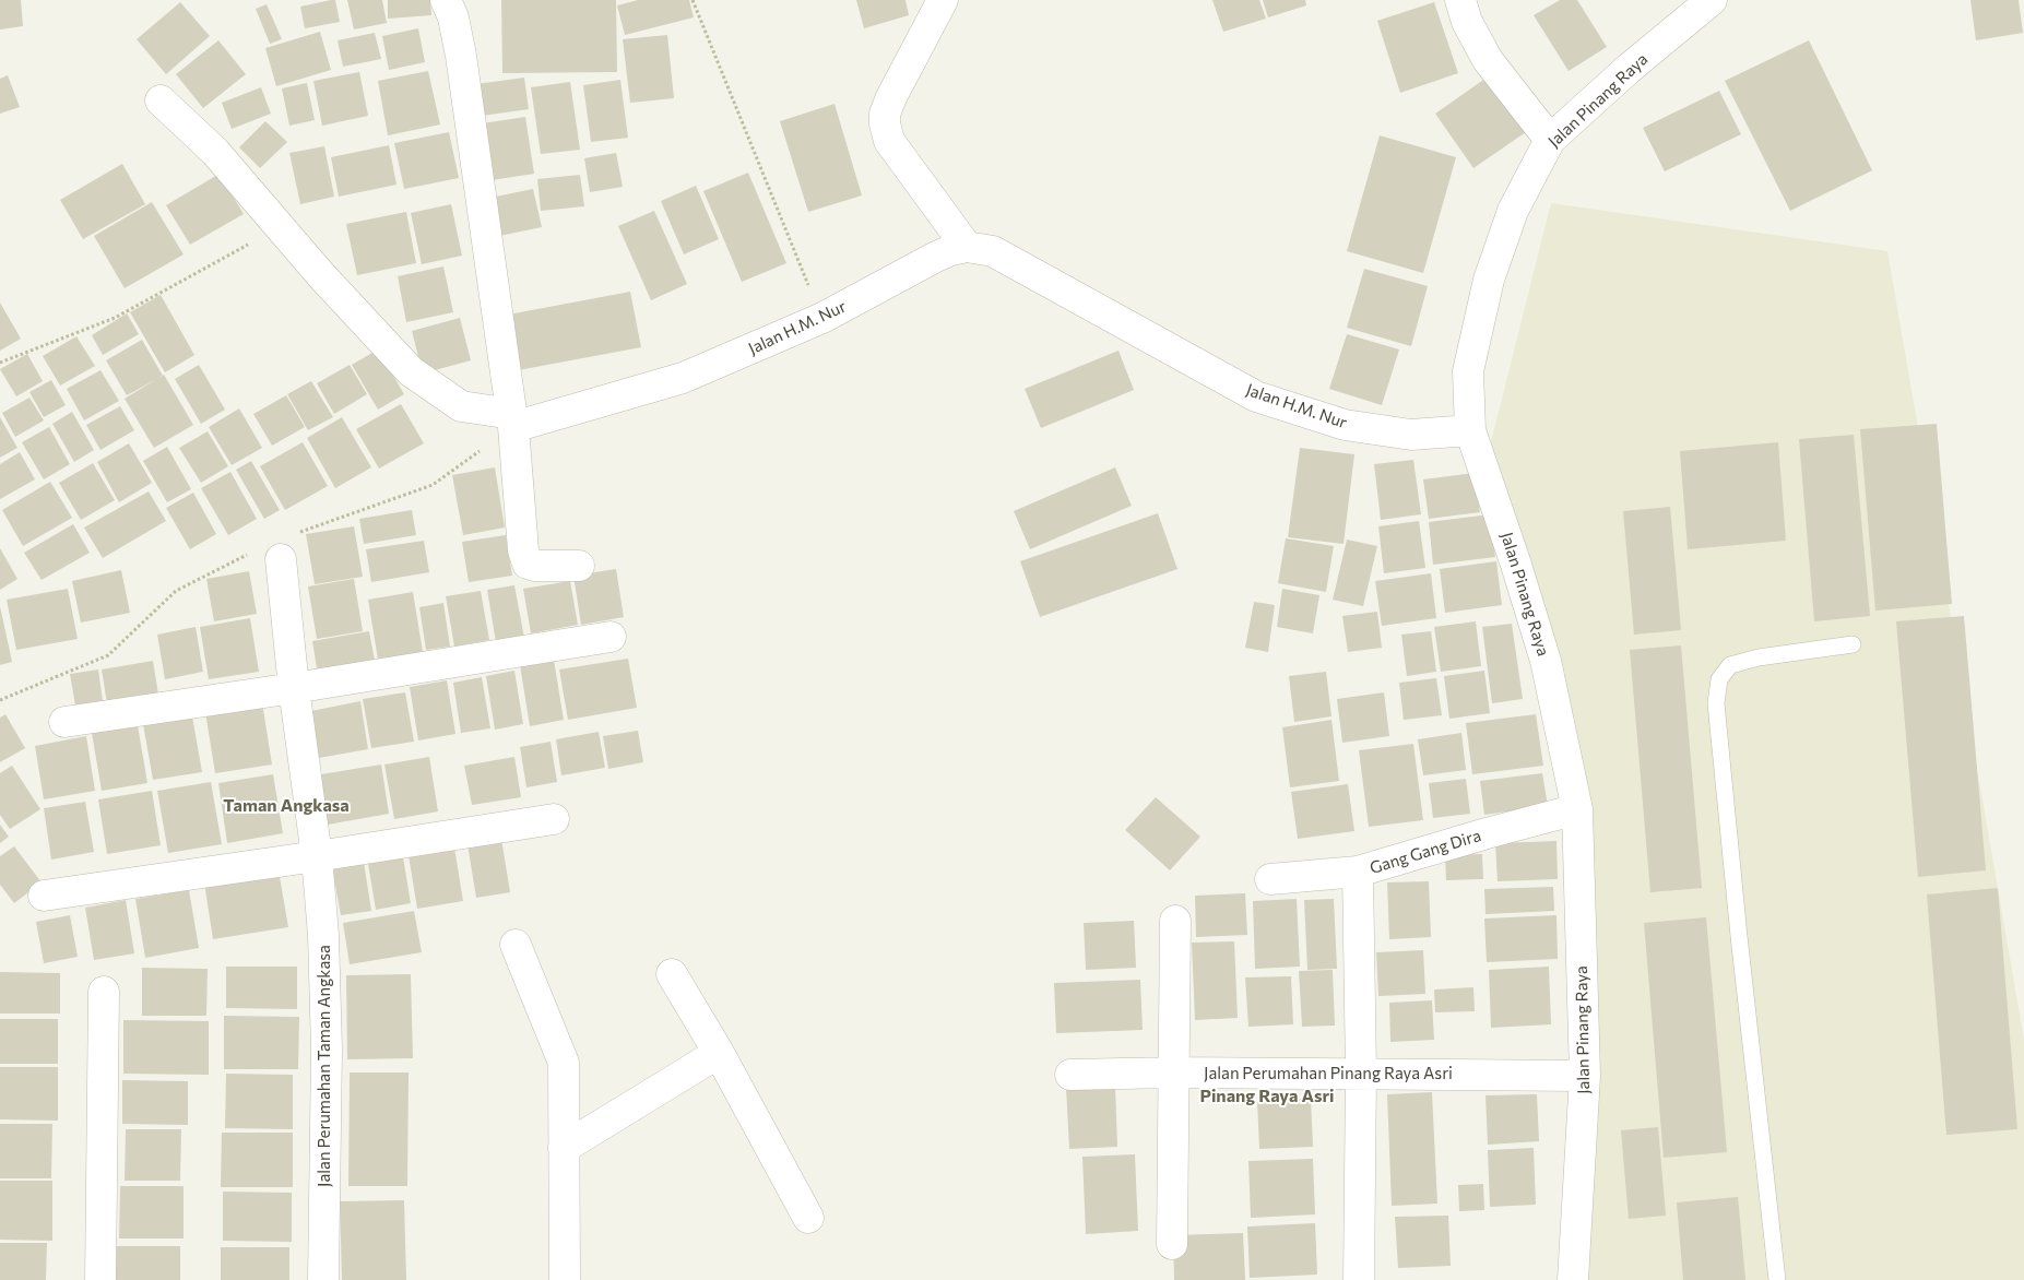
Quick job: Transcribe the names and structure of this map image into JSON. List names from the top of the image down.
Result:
{
  "streets": {
    "street": [
      "Jalan Pinang Raya",
      "Jalan H.M. Nur",
      "Gang Gang Dira",
      "Jalan Perumahan Taman Angkasa",
      "Jalan Perumahan Pinang Raya Asri"
    ]
  },
  "crossings": [
    ["Jalan Pinang Raya", "Jalan H.M. Nur"],
    ["Jalan Pinang Raya", "Gang Gang Dira"],
    ["Jalan Pinang Raya", "Jalan Perumahan Pinang Raya Asri"]
  ],
  "districts": ["Taman Angkasa", "Pinang Raya Asri"]
}
